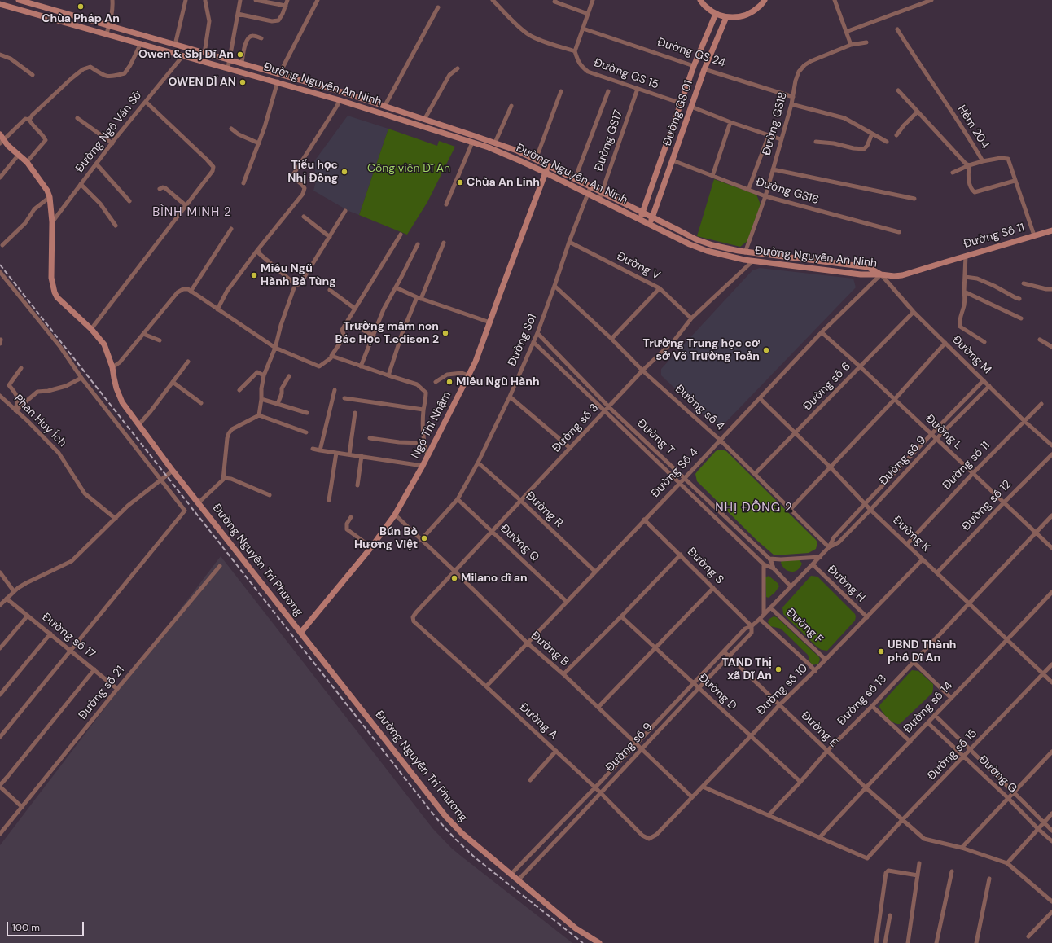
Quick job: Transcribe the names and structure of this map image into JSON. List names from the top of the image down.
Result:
{
  "streets": {
    "main road": [
      "Đường GS 24",
      "Đường Nguyễn An Ninh",
      "Đường GS 01",
      "Đường Số 11",
      "Ngô Thì Nhậm",
      "Đường Nguyễn Tri Phương"
    ],
    "street": [
      "Đường GS 15",
      "Đường GS18",
      "Hẻm 204",
      "Đường Ngô Văn Sở",
      "Đường GS17",
      "Đường GS16",
      "Đường V",
      "Đường So1",
      "Đường M",
      "Đường số 6",
      "Đường số 4",
      "Phan Huy Ích",
      "Đường số 3",
      "Đường L",
      "Đường T",
      "Đường số 9",
      "Đường số 11",
      "Đường Số 4",
      "Đường số 12",
      "Đường R",
      "Đường K",
      "Đường Q",
      "Đường S",
      "Đường H",
      "Đường F",
      "Đường số 17",
      "Đường B",
      "Đường số 10",
      "Đường D",
      "Đường số 21",
      "Đường số 13",
      "Đường số 14",
      "Đường A",
      "Đường E",
      "Đường số 15",
      "Đường G"
    ]
  },
  "crossings": [
    ["Đường GS 24", "Đường GS 01"],
    ["Đường GS 24", "Đường GS18"],
    ["Đường GS 15", "Đường GS 01"],
    ["Đường GS 15", "Đường GS17"],
    ["Đường Nguyễn An Ninh", "Đường GS 01"],
    ["Đường Nguyễn An Ninh", "Đường GS18"],
    ["Đường Nguyễn An Ninh", "Đường Ngô Văn Sở"],
    ["Đường Nguyễn An Ninh", "Đường GS17"],
    ["Đường Nguyễn An Ninh", "Đường Số 11"],
    ["Đường Nguyễn An Ninh", "Đường So1"],
    ["Đường Nguyễn An Ninh", "Đường M"],
    ["Đường Nguyễn An Ninh", "Ngô Thì Nhậm"],
    ["Đường Nguyễn An Ninh", "Đường số 3"],
    ["Đường Nguyễn An Ninh", "Đường Số 4"],
    ["Đường GS 01", "Đường GS16"],
    ["Đường GS18", "Đường GS16"],
    ["Hẻm 204", "Đường Số 11"],
    ["Đường Ngô Văn Sở", "Đường Nguyễn Tri Phương"],
    ["Đường Số 11", "Đường M"],
    ["Đường Số 11", "Đường Số 4"],
    ["Đường V", "Đường So1"],
    ["Đường V", "Đường số 3"],
    ["Đường So1", "Đường số 4"],
    ["Đường So1", "Đường T"],
    ["Đường So1", "Đường R"],
    ["Đường So1", "Đường Q"],
    ["Đường So1", "Đường B"],
    ["Đường M", "Đường số 6"],
    ["Đường M", "Đường số 9"],
    ["Đường M", "Đường số 11"],
    ["Đường M", "Đường Số 4"],
    ["Đường số 6", "Đường số 4"],
    ["Đường số 6", "Đường L"],
    ["Đường số 6", "Đường K"],
    ["Đường số 4", "Đường số 3"],
    ["Đường số 4", "Đường số 9"],
    ["Đường số 4", "Đường Số 4"],
    ["Ngô Thì Nhậm", "Đường Nguyễn Tri Phương"],
    ["Ngô Thì Nhậm", "Đường B"],
    ["Đường số 3", "Đường T"],
    ["Đường số 3", "Đường R"],
    ["Đường số 3", "Đường Q"],
    ["Đường số 3", "Đường B"],
    ["Đường số 3", "Đường A"],
    ["Đường L", "Đường số 9"],
    ["Đường L", "Đường số 11"],
    ["Đường L", "Đường Số 4"],
    ["Đường L", "Đường số 12"],
    ["Đường L", "Đường số 13"],
    ["Đường T", "Đường số 9"],
    ["Đường T", "Đường Số 4"],
    ["Đường số 9", "Đường K"],
    ["Đường số 9", "Đường Nguyễn Tri Phương"],
    ["Đường số 9", "Đường S"],
    ["Đường số 9", "Đường H"],
    ["Đường số 9", "Đường F"],
    ["Đường số 9", "Đường B"],
    ["Đường số 9", "Đường D"],
    ["Đường số 9", "Đường A"],
    ["Đường số 9", "Đường E"],
    ["Đường số 11", "Đường K"],
    ["Đường Số 4", "Đường R"],
    ["Đường Số 4", "Đường K"],
    ["Đường Số 4", "Đường Q"],
    ["Đường Số 4", "Đường S"],
    ["Đường Số 4", "Đường B"],
    ["Đường Số 4", "Đường A"],
    ["Đường số 12", "Đường K"],
    ["Đường K", "Đường số 10"],
    ["Đường K", "Đường số 13"],
    ["Đường K", "Đường số 14"],
    ["Đường K", "Đường số 15"],
    ["Đường H", "Đường số 10"],
    ["Đường F", "Đường số 10"],
    ["Đường số 17", "Đường số 21"],
    ["Đường B", "Đường số 10"],
    ["Đường số 10", "Đường D"],
    ["Đường số 10", "Đường A"],
    ["Đường số 10", "Đường E"],
    ["Đường D", "Đường số 13"],
    ["Đường số 13", "Đường E"],
    ["Đường số 14", "Đường E"],
    ["Đường số 14", "Đường số 15"],
    ["Đường số 14", "Đường G"],
    ["Đường E", "Đường số 15"],
    ["Đường số 15", "Đường G"]
  ],
  "districts": ["BÌNH MINH 2", "NHỊ ĐỒNG 2"],
  "parks": ["Công viên Dĩ An"],
  "places": [
    "Chùa Pháp An",
    "Owen & Sbj Dĩ An",
    "OWEN DĨ AN",
    "Tiểu học Nhị Đồng",
    "Chùa An Linh",
    "Miếu Ngũ Hành Bà Tùng",
    "Trường mầm non Bác Học T.edison 2",
    "Trường Trung học cơ sở Võ Trường Toản",
    "Miếu Ngũ Hành",
    "Bún Bò Hương Việt",
    "Milano dĩ an",
    "UBND Thành phố Dĩ An",
    "TAND Thị xã Dĩ An"
  ],
  "scale_bar": "100 m"
}
